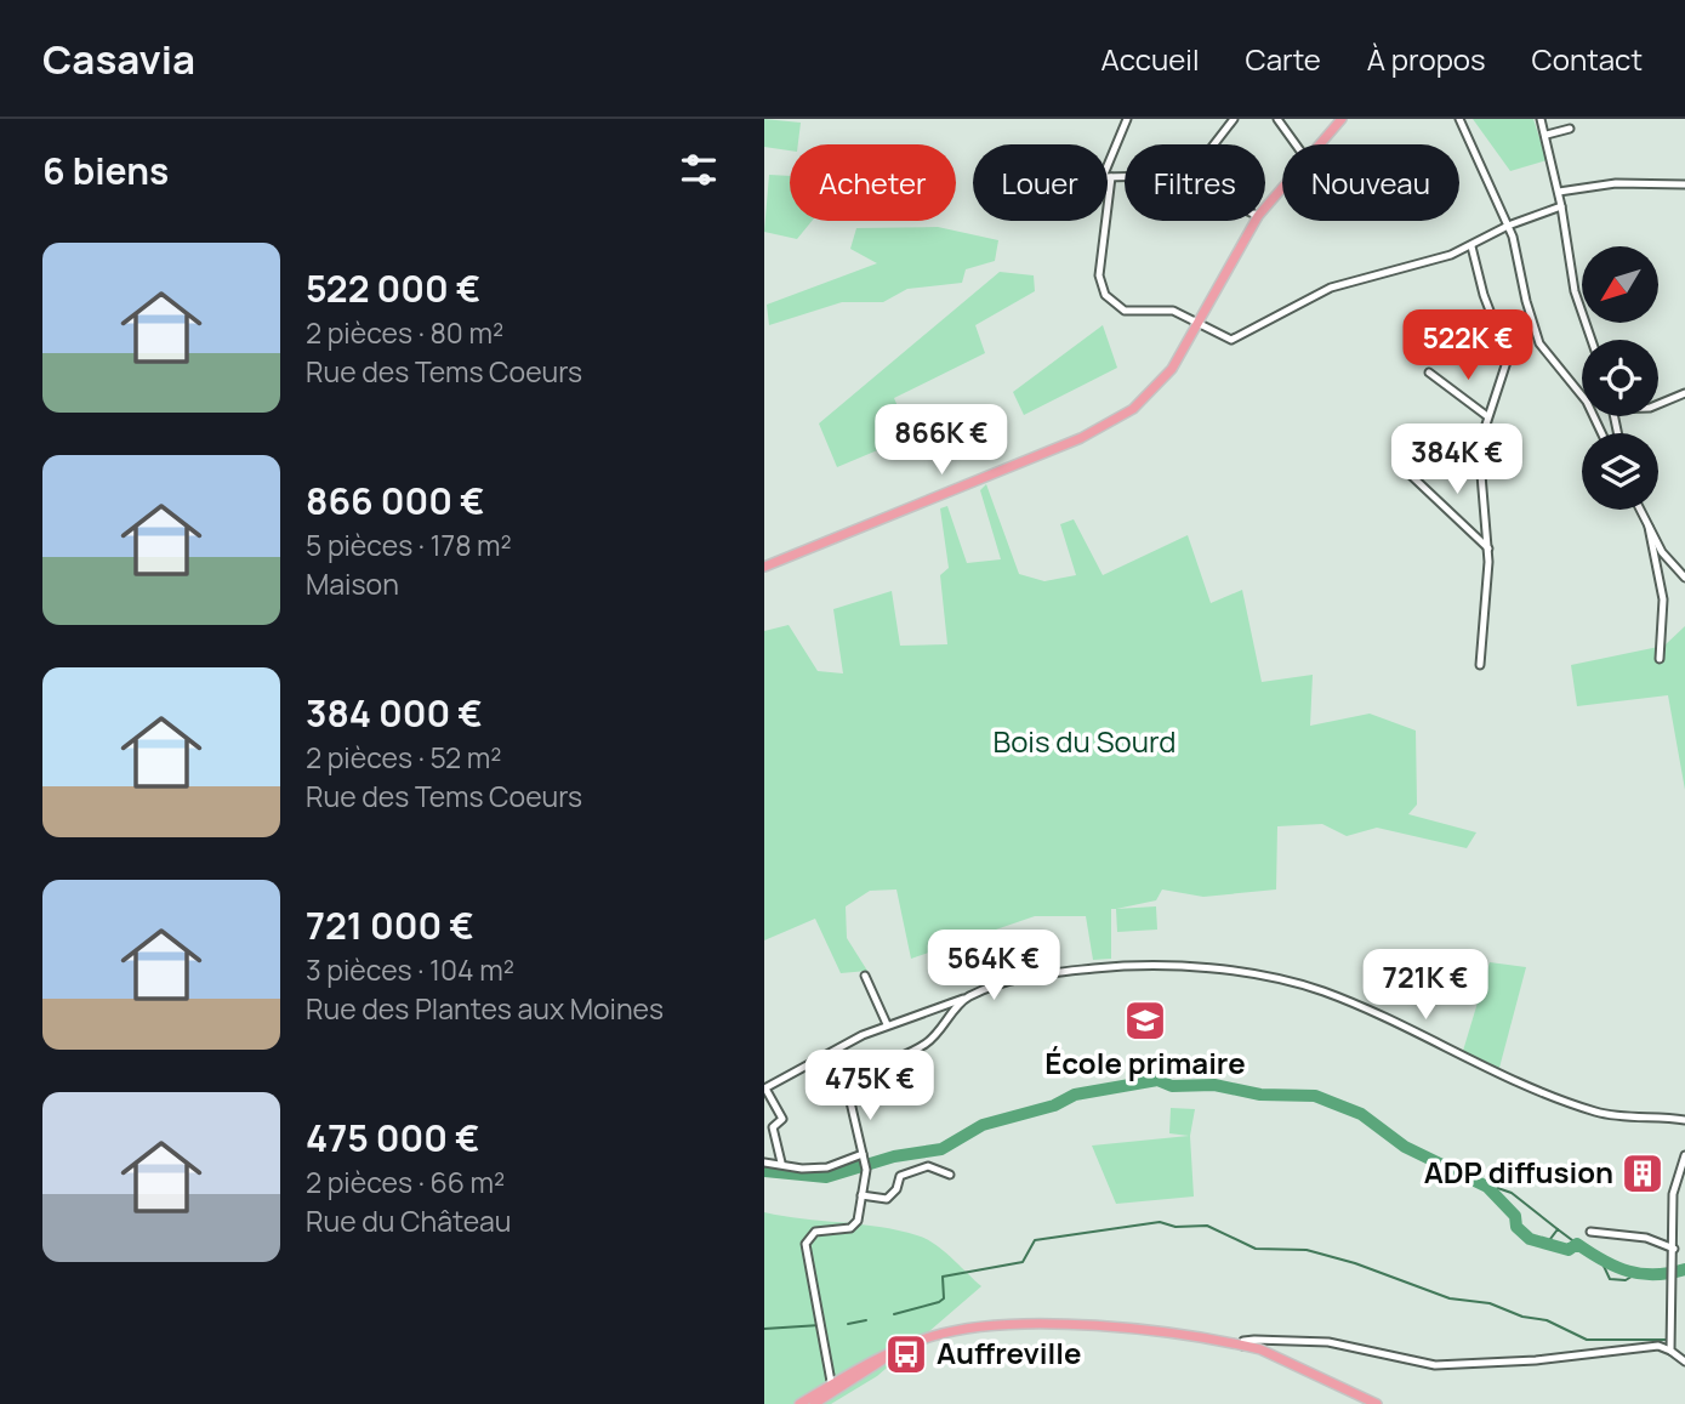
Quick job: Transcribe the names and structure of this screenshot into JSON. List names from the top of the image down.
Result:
{
  "parks": ["Bois du Sourd"],
  "places": {
    "school or university": ["École primaire"],
    "building": ["ADP diffusion"],
    "bus stop": ["Auffreville"]
  },
  "north": "bottom left",
  "page": {
    "header": "Casavia",
    "nav": [
      "Accueil",
      "Carte",
      "À propos",
      "Contact"
    ],
    "heading": "6 biens",
    "chip": [
      "Acheter",
      "Louer",
      "Filtres",
      "Nouveau"
    ],
    "list": [
      {
        "name": "522 000 €",
        "note": "2 pièces · 80 m² · Rue des Tems Coeurs"
      },
      {
        "name": "866 000 €",
        "note": "5 pièces · 178 m² · Maison"
      },
      {
        "name": "384 000 €",
        "note": "2 pièces · 52 m² · Rue des Tems Coeurs"
      },
      {
        "name": "721 000 €",
        "note": "3 pièces · 104 m² · Rue des Plantes aux Moines"
      },
      {
        "name": "475 000 €",
        "note": "2 pièces · 66 m² · Rue du Château"
      }
    ],
    "price": [
      "522K €",
      "866K €",
      "384K €",
      "564K €",
      "721K €",
      "475K €"
    ]
  }
}
